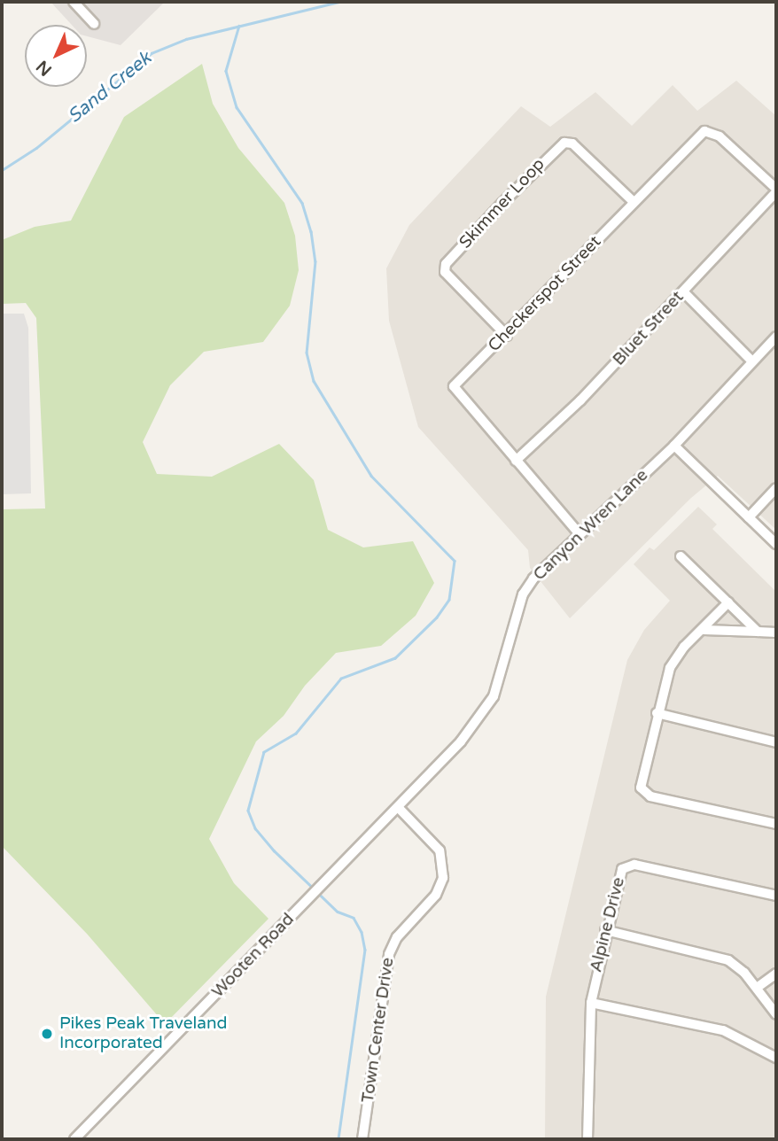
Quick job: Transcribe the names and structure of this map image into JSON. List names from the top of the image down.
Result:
{
  "streets": {
    "street": [
      "Skimmer Loop",
      "Checkerspot Street",
      "Bluet Street",
      "Canyon Wren Lane",
      "Alpine Drive",
      "Wooten Road",
      "Town Center Drive"
    ]
  },
  "crossings": [
    ["Skimmer Loop", "Checkerspot Street"],
    ["Checkerspot Street", "Bluet Street"],
    ["Checkerspot Street", "Canyon Wren Lane"],
    ["Canyon Wren Lane", "Wooten Road"],
    ["Wooten Road", "Town Center Drive"]
  ],
  "water": ["Sand Creek"],
  "places": ["Pikes Peak Traveland Incorporated"],
  "north": "bottom left"
}
